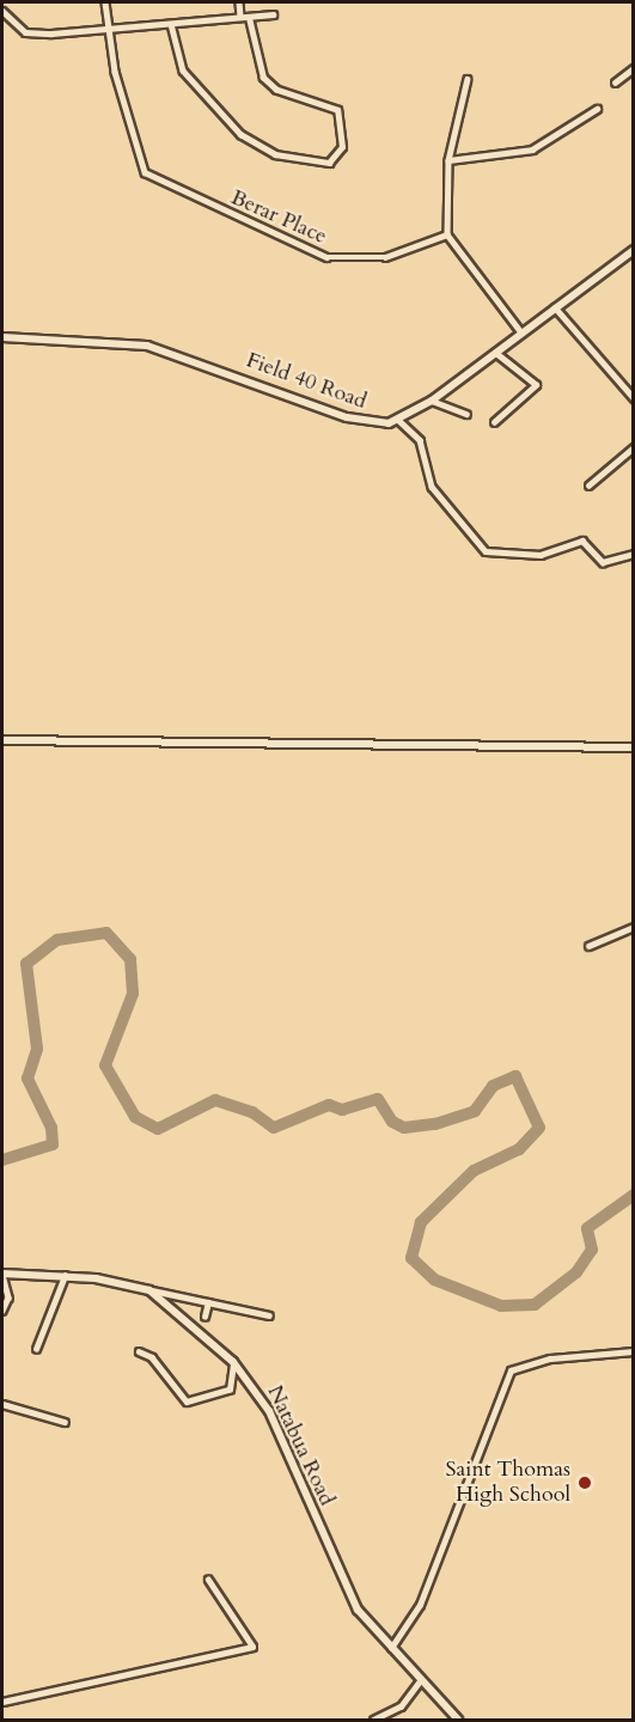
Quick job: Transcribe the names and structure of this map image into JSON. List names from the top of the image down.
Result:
{
  "streets": {
    "street": ["Berar Place", "Field 40 Road", "Natabua Road"]
  },
  "places": ["Saint Thomas High School"]
}
